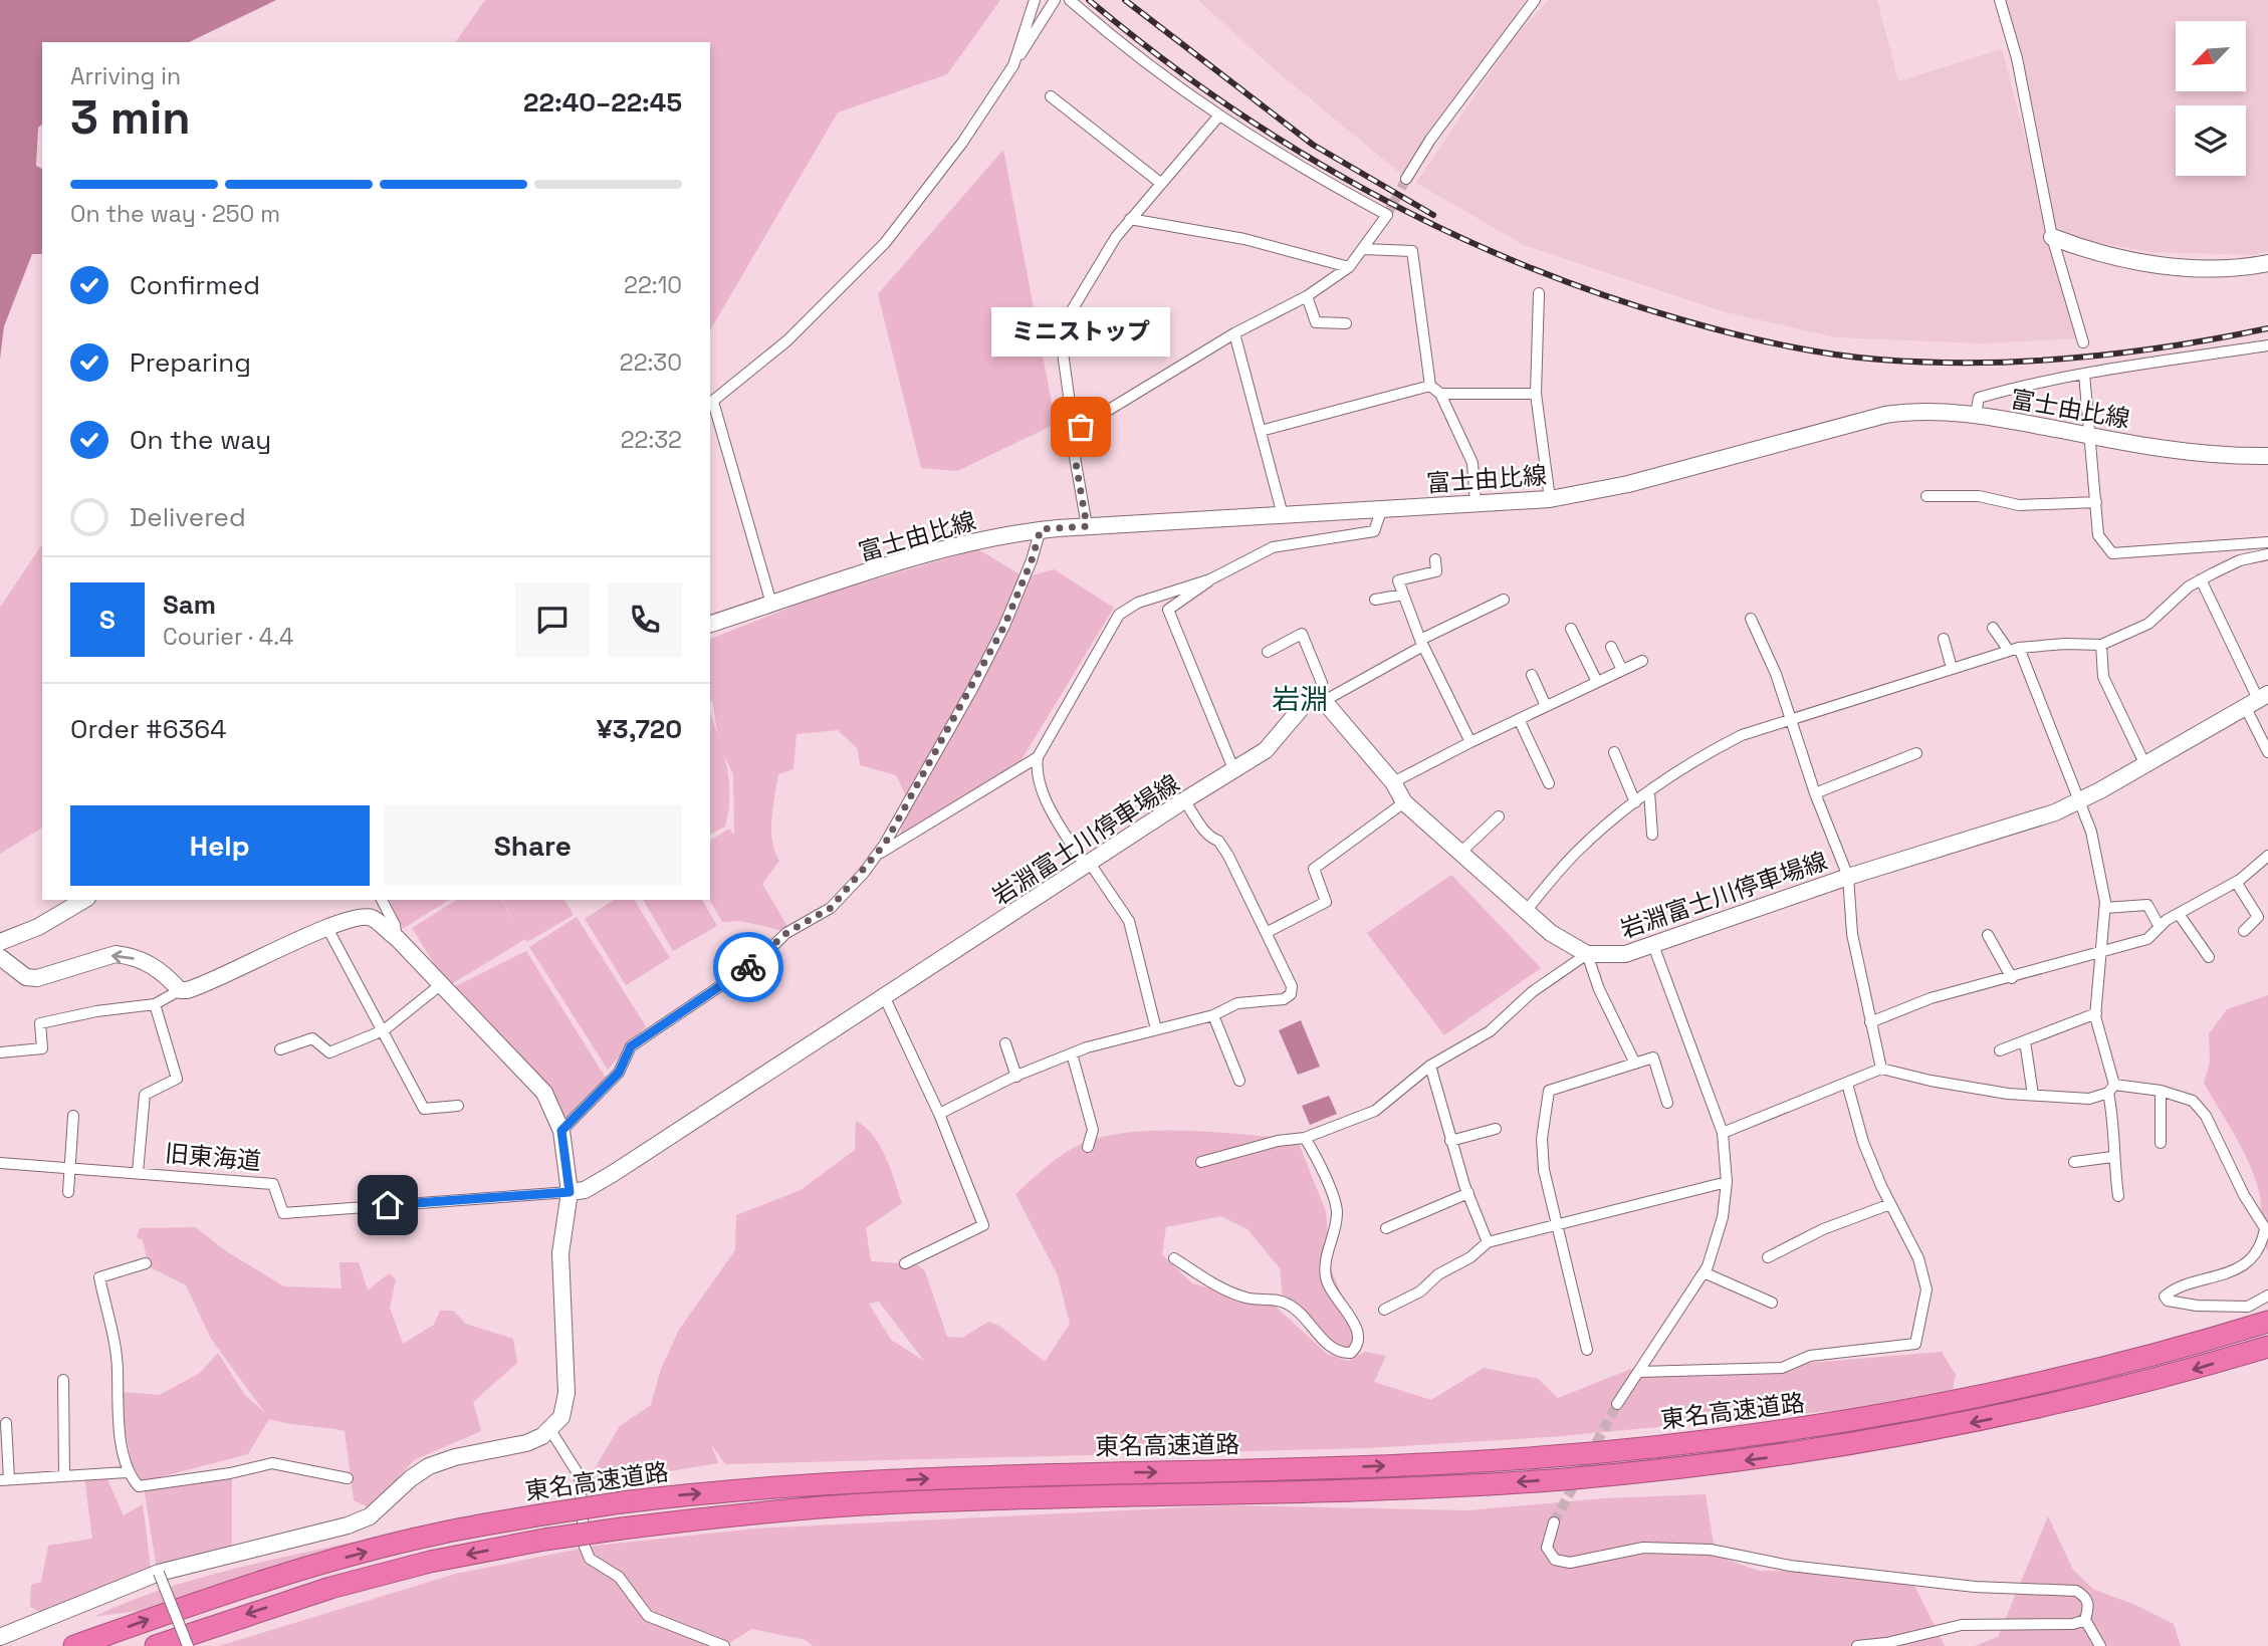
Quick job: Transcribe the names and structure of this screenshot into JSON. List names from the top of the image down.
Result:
{
  "streets": {
    "highway": ["東名高速道路"],
    "main road": ["富士由比線", "岩淵富士川停車場線"],
    "street": ["旧東海道"]
  },
  "crossings": [
    ["岩淵富士川停車場線", "旧東海道"]
  ],
  "districts": ["岩淵"],
  "places": ["ミニストップ"],
  "north": "bottom left",
  "page": {
    "heading": ["3 min", "Arriving in", "22:40–22:45"],
    "panel": [
      "Sam",
      "Courier · 4.4",
      "Order #6364",
      "¥3,720"
    ],
    "bar": "On the way · 250 m",
    "list": [
      ["Confirmed", "22:10"],
      ["Preparing", "22:30"],
      ["On the way", "22:32"],
      "Delivered"
    ],
    "bubble": "ミニストップ",
    "round": "S",
    "buttons": ["Help", "Share"]
  }
}
